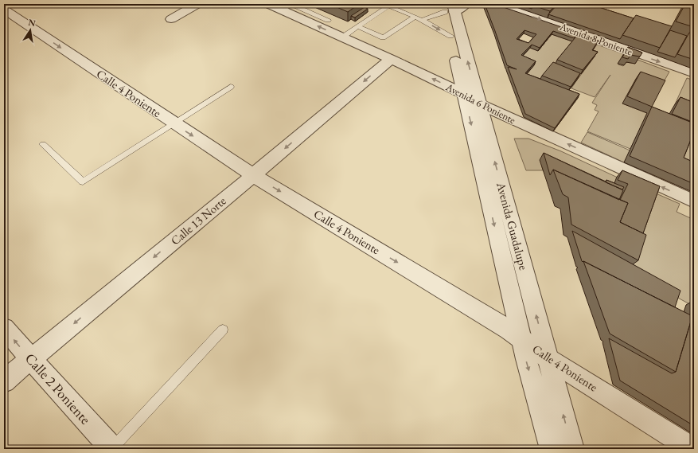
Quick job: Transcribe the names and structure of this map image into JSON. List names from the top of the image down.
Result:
{
  "streets": {
    "street": [
      "Avenida 8 Poniente",
      "Calle 4 Poniente",
      "Avenida 6 Poniente",
      "Calle 13 Norte",
      "Avenida Guadalupe",
      "Calle 2 Poniente"
    ]
  },
  "crossings": [
    ["Calle 4 Poniente", "Calle 13 Norte"],
    ["Calle 4 Poniente", "Avenida Guadalupe"],
    ["Avenida 6 Poniente", "Calle 13 Norte"],
    ["Avenida 6 Poniente", "Avenida Guadalupe"],
    ["Calle 13 Norte", "Calle 2 Poniente"]
  ],
  "one_way": [
    "Avenida 8 Poniente",
    "Calle 4 Poniente",
    "Avenida 6 Poniente",
    "Calle 13 Norte"
  ],
  "north": "top"
}
